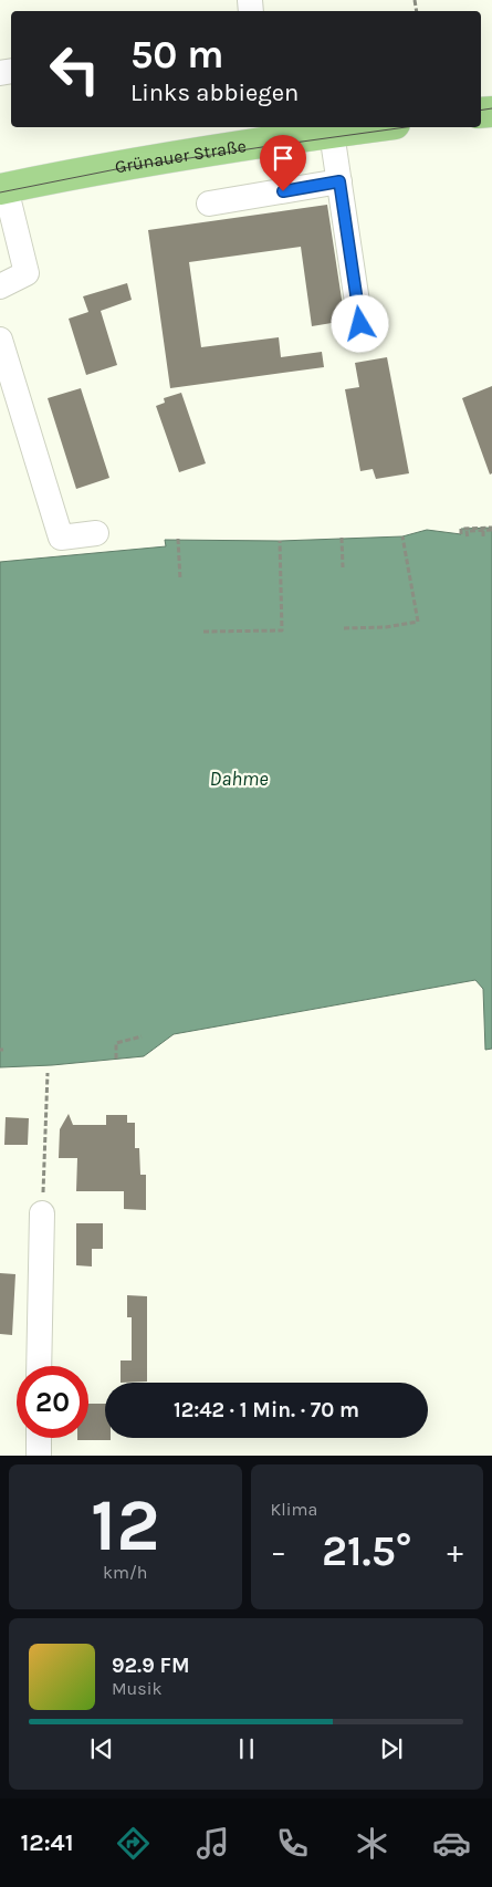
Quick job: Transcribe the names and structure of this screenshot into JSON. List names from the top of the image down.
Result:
{
  "streets": {
    "main road": ["Grünauer Straße"]
  },
  "water": ["Dahme"],
  "page": {
    "turn": ["50 m", "Links abbiegen"],
    "limit": "20",
    "trip": "12:42 · 1 Min. · 70 m",
    "tile": [
      ["12", "km/h"],
      "Klima"
    ],
    "heat": ["−", "21.5°", "+"],
    "song": ["92.9 FM", "Musik"],
    "tabs": "12:41"
  }
}
